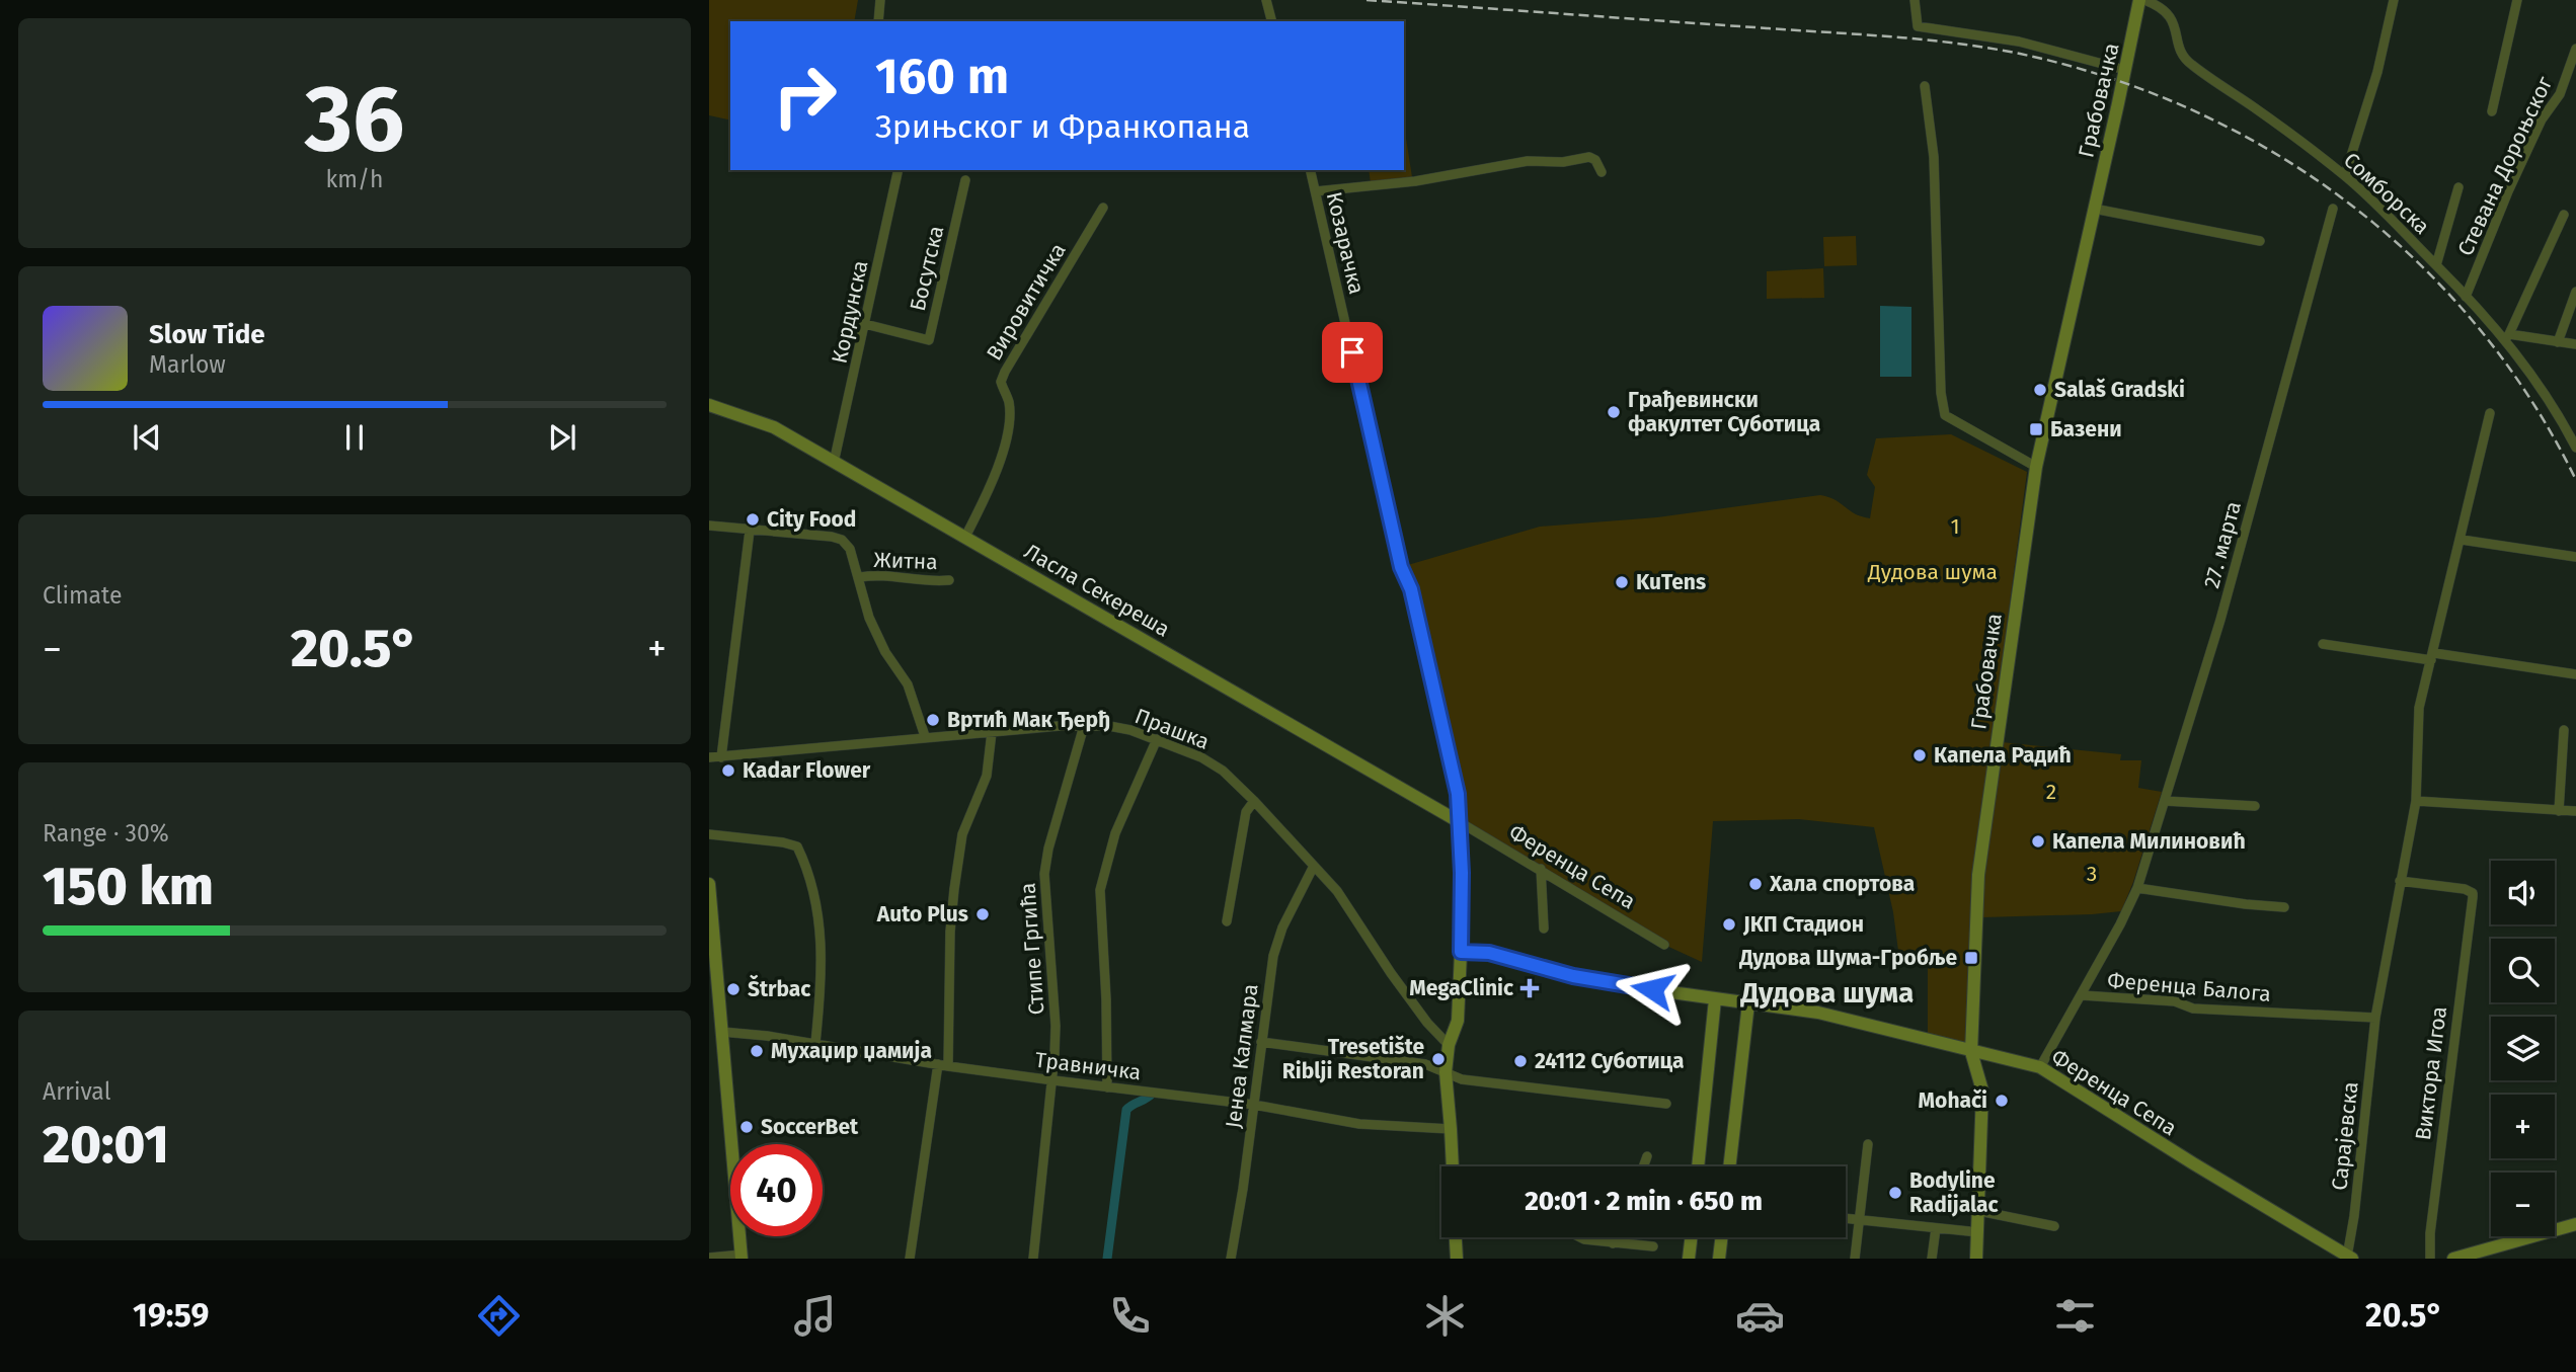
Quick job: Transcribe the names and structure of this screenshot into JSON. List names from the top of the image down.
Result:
{
  "streets": {
    "street": [
      "Грабовачка",
      "Стевана Дороњског",
      "Сомборска",
      "Козарачка",
      "Босутска",
      "Вировитичка",
      "Кордунска",
      "27. марта",
      "Житна",
      "Ласла Секереша",
      "Прашка",
      "Ференца Сепа",
      "Стипе Гргића",
      "Ференца Балога",
      "Јенеа Калмара",
      "Травничка",
      "Виктора Игоа",
      "Сарајевска"
    ]
  },
  "crossings": [
    ["Грабовачка", "Ференца Сепа"],
    ["Стевана Дороњског", "Сомборска"],
    ["Козарачка", "Ласла Секереша"],
    ["Козарачка", "Ференца Сепа"],
    ["Босутска", "Кордунска"],
    ["Вировитичка", "Ласла Секереша"],
    ["Кордунска", "Ласла Секереша"],
    ["27. марта", "Ференца Сепа"],
    ["27. марта", "Ференца Балога"],
    ["Ласла Секереша", "Ференца Сепа"],
    ["Прашка", "Стипе Гргића"],
    ["Прашка", "Јенеа Калмара"],
    ["Ференца Сепа", "Сарајевска"],
    ["Стипе Гргића", "Травничка"],
    ["Ференца Балога", "Сарајевска"],
    ["Јенеа Калмара", "Травничка"],
    ["Виктора Игоа", "Сарајевска"]
  ],
  "districts": ["Дудова шума"],
  "parks": [
    "1",
    "Дудова шума",
    "2",
    "3"
  ],
  "places": {
    "other": [
      "Salaš Gradski",
      "Грађевински факултет Суботица",
      "City Food",
      "KuTens",
      "Вртић Мак Ђерђ",
      "Капела Радић",
      "Kadar Flower",
      "Капела Милиновић",
      "Хала спортова",
      "Auto Plus",
      "ЈКП Стадион",
      "Štrbac",
      "Мухаџир џамија",
      "Tresetište Riblji Restoran",
      "24112 Суботица",
      "Mohači",
      "SoccerBet",
      "Bodyline Radijalac"
    ],
    "transit": ["Базени", "Дудова Шума-Гробље"],
    "health": ["MegaClinic"]
  },
  "page": {
    "tile": [
      ["36", "km/h"],
      "Climate",
      ["Range · 30%", "150 km"],
      ["Arrival", "20:01"]
    ],
    "turn": ["160 m", "Зрињског и Франкопана"],
    "song": ["Slow Tide", "Marlow"],
    "heat": ["−", "20.5°", "+"],
    "map_buttons": ["+", "−"],
    "limit": "40",
    "trip": "20:01 · 2 min · 650 m",
    "tabs": ["19:59", "20.5°"]
  }
}
